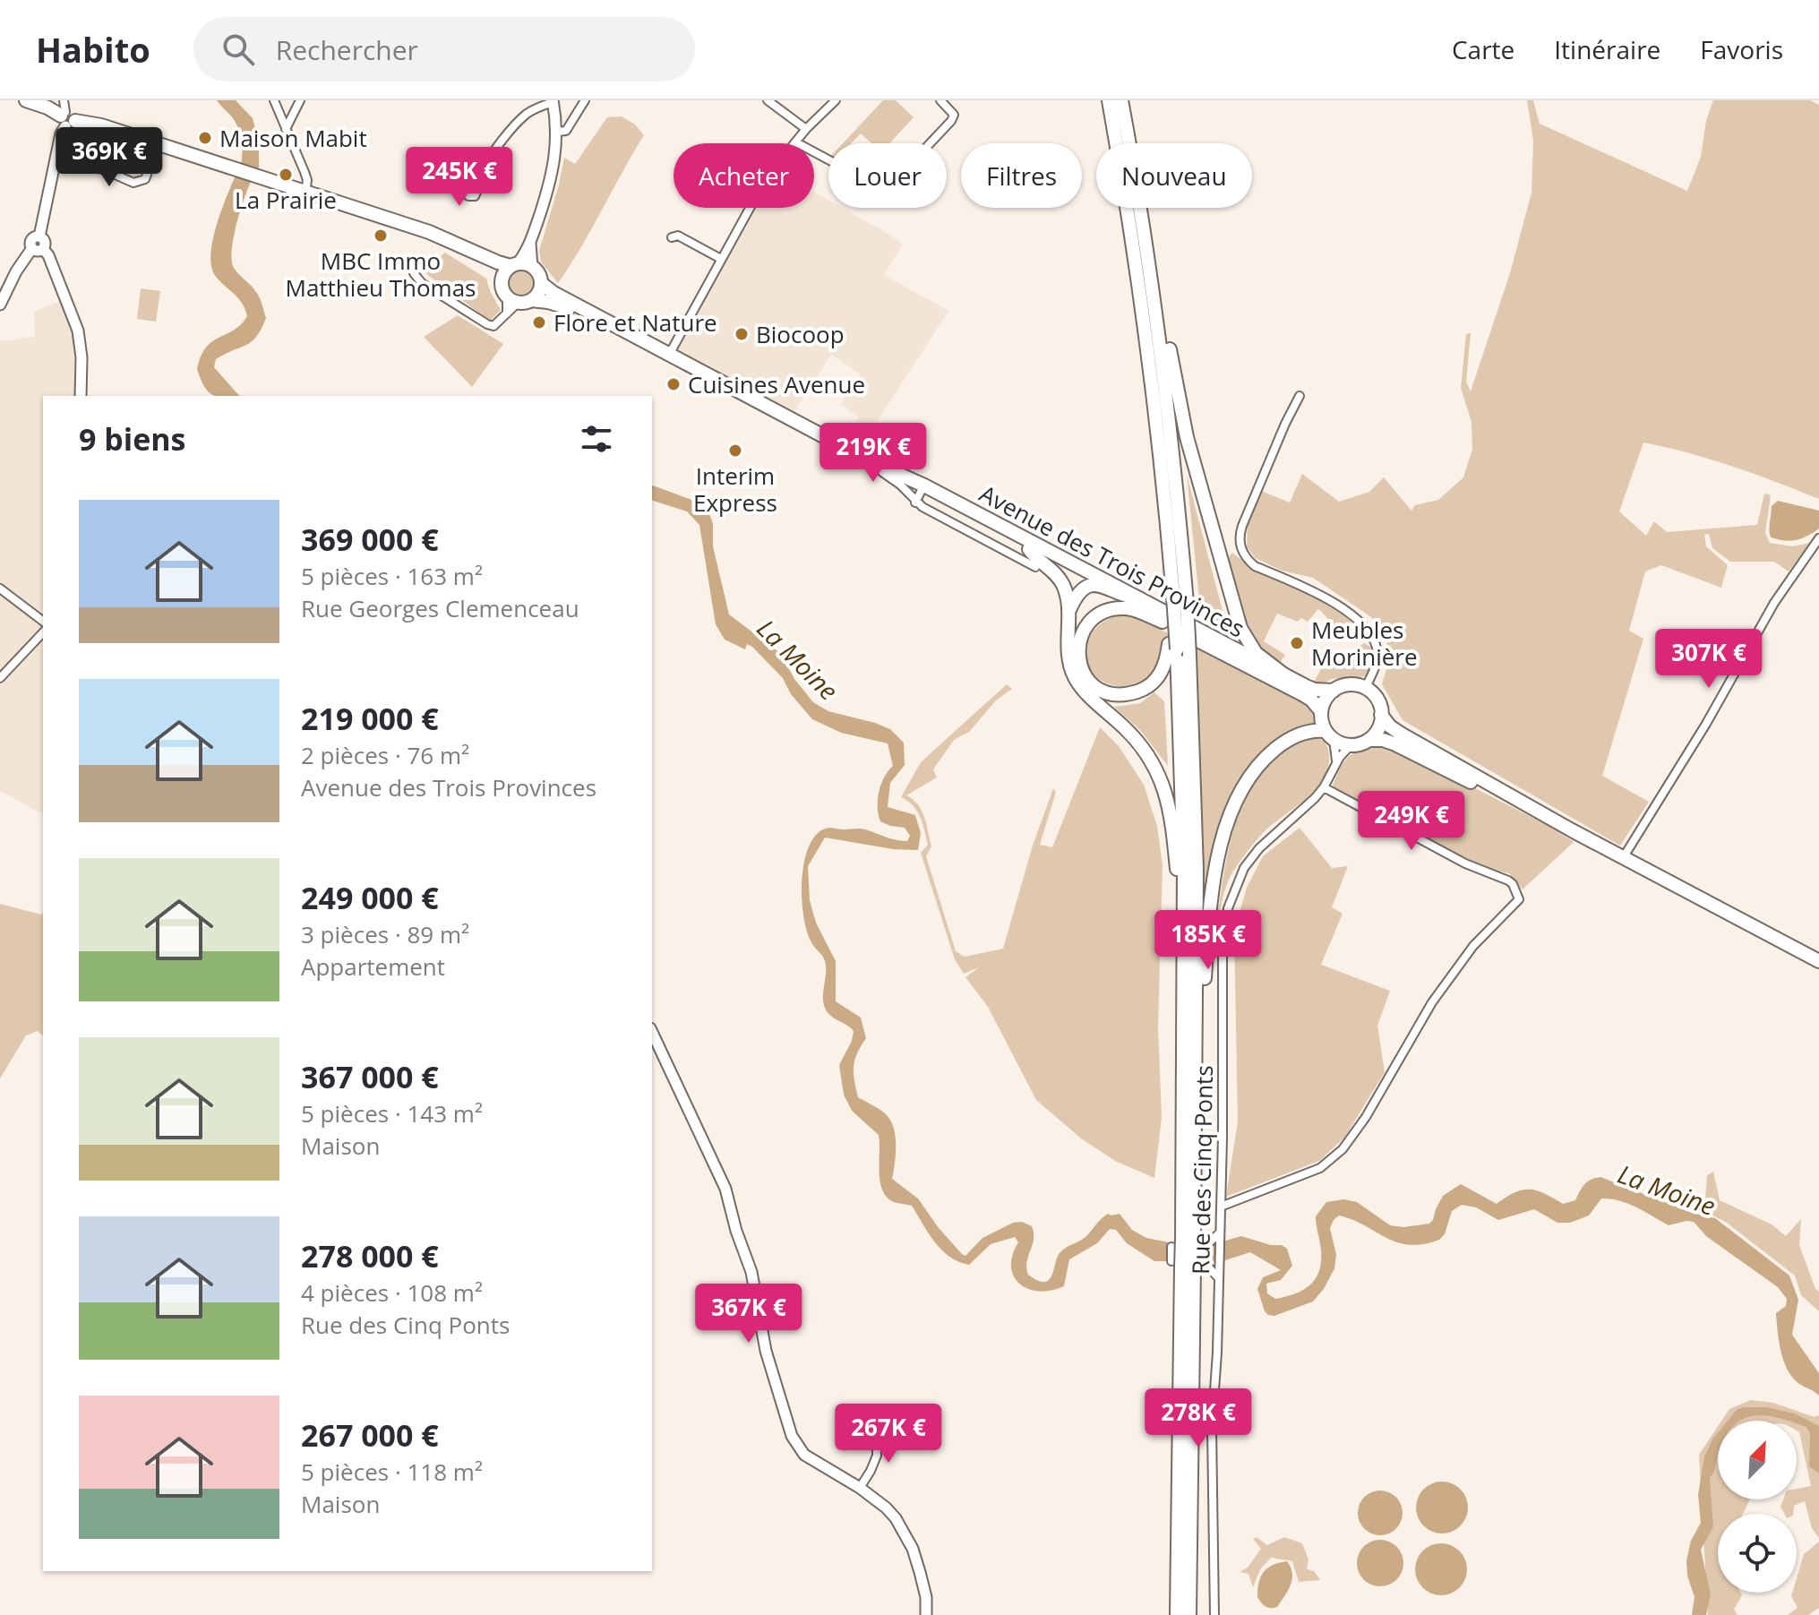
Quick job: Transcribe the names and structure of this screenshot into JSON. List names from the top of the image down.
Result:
{
  "streets": {
    "main road": ["Avenue des Trois Provinces"],
    "street": ["Rue des Cinq Ponts"]
  },
  "crossings": [
    ["Avenue des Trois Provinces", "Rue des Cinq Ponts"]
  ],
  "water": ["La Moine"],
  "places": [
    "Maison Mabit",
    "La Prairie",
    "MBC Immo Matthieu Thomas",
    "Flore et Nature",
    "Biocoop",
    "Cuisines Avenue",
    "Interim Express",
    "Meubles Morinière"
  ],
  "north": "top right",
  "page": {
    "header": "Habito",
    "search": "Rechercher",
    "nav": ["Carte", "Itinéraire", "Favoris"],
    "price": [
      "369K €",
      "245K €",
      "219K €",
      "307K €",
      "249K €",
      "185K €",
      "367K €",
      "278K €",
      "267K €"
    ],
    "chip": [
      "Acheter",
      "Louer",
      "Filtres",
      "Nouveau"
    ],
    "heading": "9 biens",
    "list": [
      {
        "name": "369 000 €",
        "note": "5 pièces · 163 m² · Rue Georges Clemenceau"
      },
      {
        "name": "219 000 €",
        "note": "2 pièces · 76 m² · Avenue des Trois Provinces"
      },
      {
        "name": "249 000 €",
        "note": "3 pièces · 89 m² · Appartement"
      },
      {
        "name": "367 000 €",
        "note": "5 pièces · 143 m² · Maison"
      },
      {
        "name": "278 000 €",
        "note": "4 pièces · 108 m² · Rue des Cinq Ponts"
      },
      {
        "name": "267 000 €",
        "note": "5 pièces · 118 m² · Maison"
      }
    ]
  }
}
